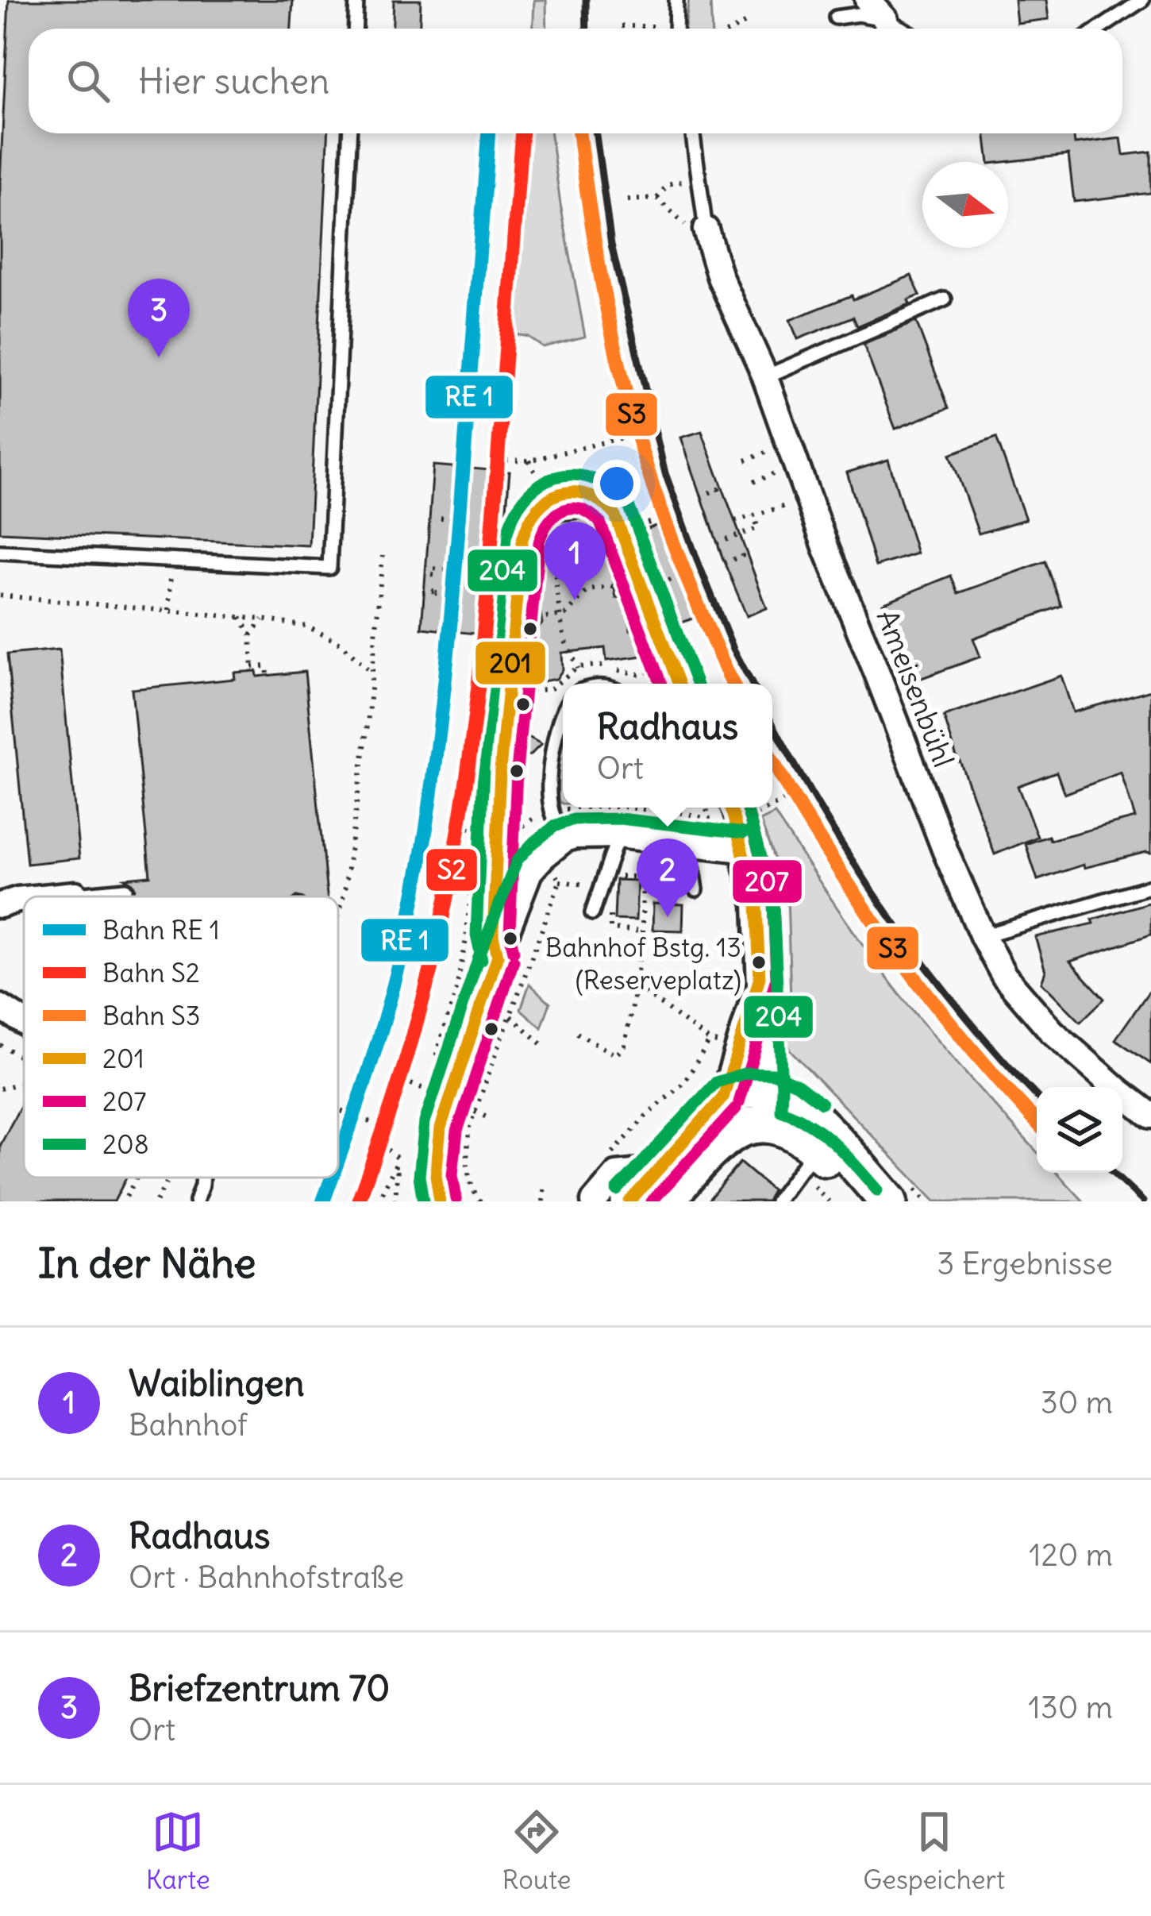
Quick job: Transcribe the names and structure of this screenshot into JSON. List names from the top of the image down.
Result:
{
  "streets": {
    "street": ["Ameisenbühl"]
  },
  "places": ["Bahnhof Bstg. 13 (Reserveplatz)"],
  "lines": [
    "rail line S2",
    "rail line S3",
    "transit line 204",
    "transit line 201",
    "transit line 207"
  ],
  "legend": [
    "Bahn RE 1",
    "Bahn S2",
    "Bahn S3",
    "201",
    "207",
    "208"
  ],
  "north": "right",
  "page": {
    "search": "Hier suchen",
    "pins": ["3", "1", "2"],
    "popup": ["Radhaus", "Ort"],
    "heading": ["In der Nähe", "3 Ergebnisse"],
    "list": [
      {
        "mark": "1",
        "name": "Waiblingen",
        "note": "Bahnhof",
        "value": "30 m"
      },
      {
        "mark": "2",
        "name": "Radhaus",
        "note": "Ort · Bahnhofstraße",
        "value": "120 m"
      },
      {
        "mark": "3",
        "name": "Briefzentrum 70",
        "note": "Ort",
        "value": "130 m"
      }
    ],
    "nav": ["Karte", "Route", "Gespeichert"]
  }
}
